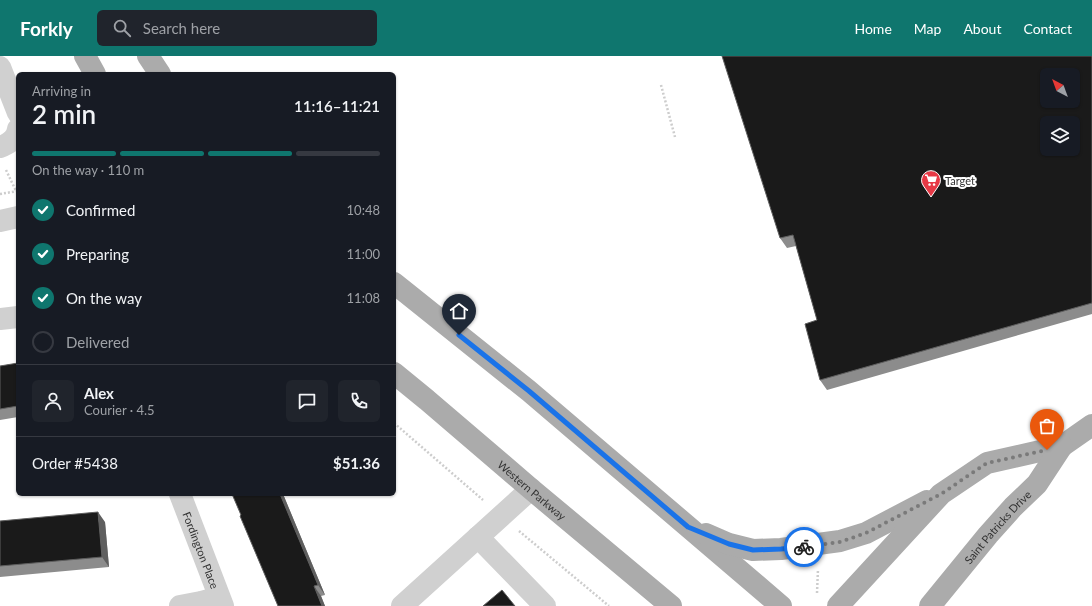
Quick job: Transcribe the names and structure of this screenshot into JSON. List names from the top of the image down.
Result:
{
  "streets": {
    "main road": ["Western Parkway", "Saint Patricks Drive"],
    "street": ["Fordington Place"]
  },
  "places": {
    "supermarket": ["Target"]
  },
  "north": "top left",
  "page": {
    "header": "Forkly",
    "search": "Search here",
    "nav": [
      "Home",
      "Map",
      "About",
      "Contact"
    ],
    "heading": ["2 min", "Arriving in", "11:16–11:21"],
    "panel": [
      "Alex",
      "Courier · 4.5",
      "Order #5438",
      "$51.36"
    ],
    "bar": "On the way · 110 m",
    "list": [
      ["Confirmed", "10:48"],
      ["Preparing", "11:00"],
      ["On the way", "11:08"],
      "Delivered"
    ]
  }
}
